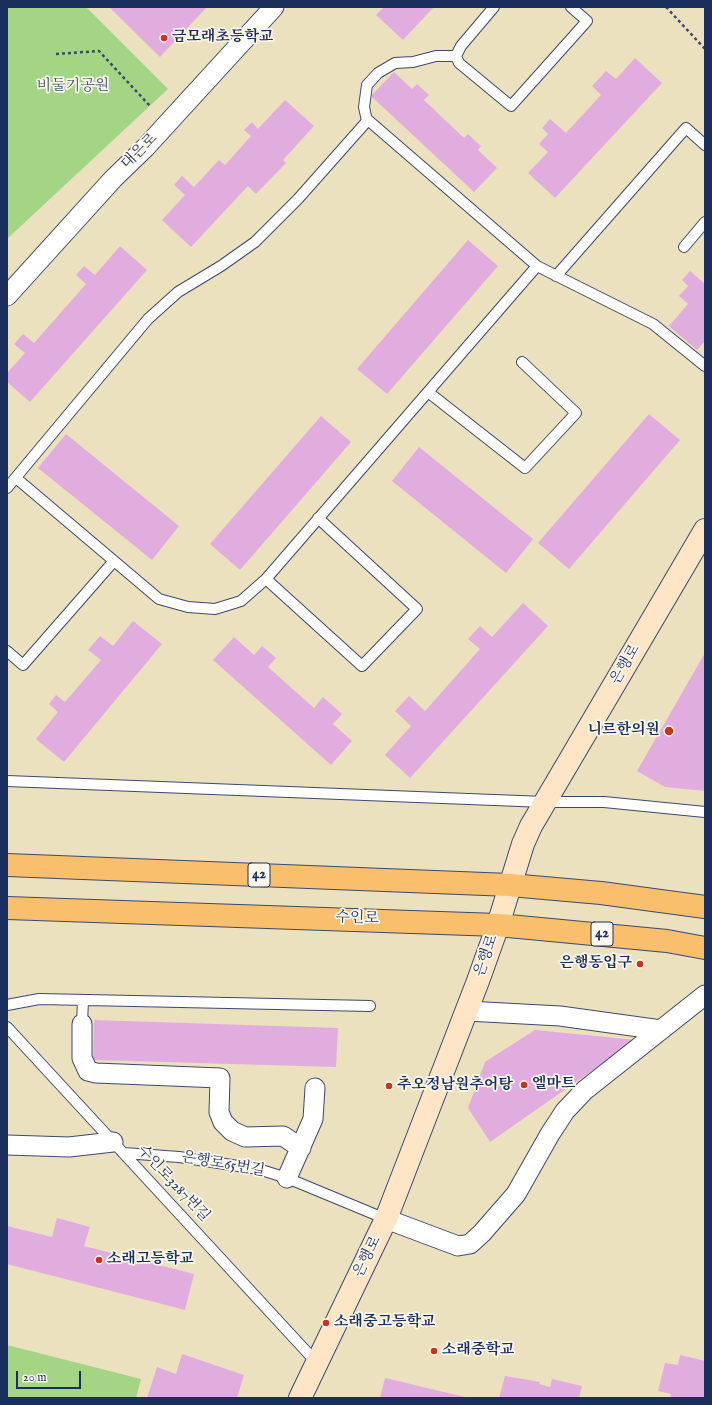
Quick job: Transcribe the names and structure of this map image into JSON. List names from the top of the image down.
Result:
{
  "streets": {
    "main road": ["42", "수인로"],
    "street": ["대은로", "은행로", "은행로65번길"],
    "lane": ["수인로3287번길"]
  },
  "crossings": [
    ["은행로", "42"],
    ["은행로", "수인로"],
    ["은행로", "은행로65번길"],
    ["은행로", "수인로3287번길"],
    ["은행로65번길", "수인로3287번길"]
  ],
  "parks": ["비둘기공원"],
  "places": [
    "금모래초등학교",
    "니르한의원",
    "은행동입구",
    "엘마트",
    "추오정남원추어탕",
    "소래고등학교",
    "소래중고등학교",
    "소래중학교"
  ],
  "scale_bar": "20 m"
}
